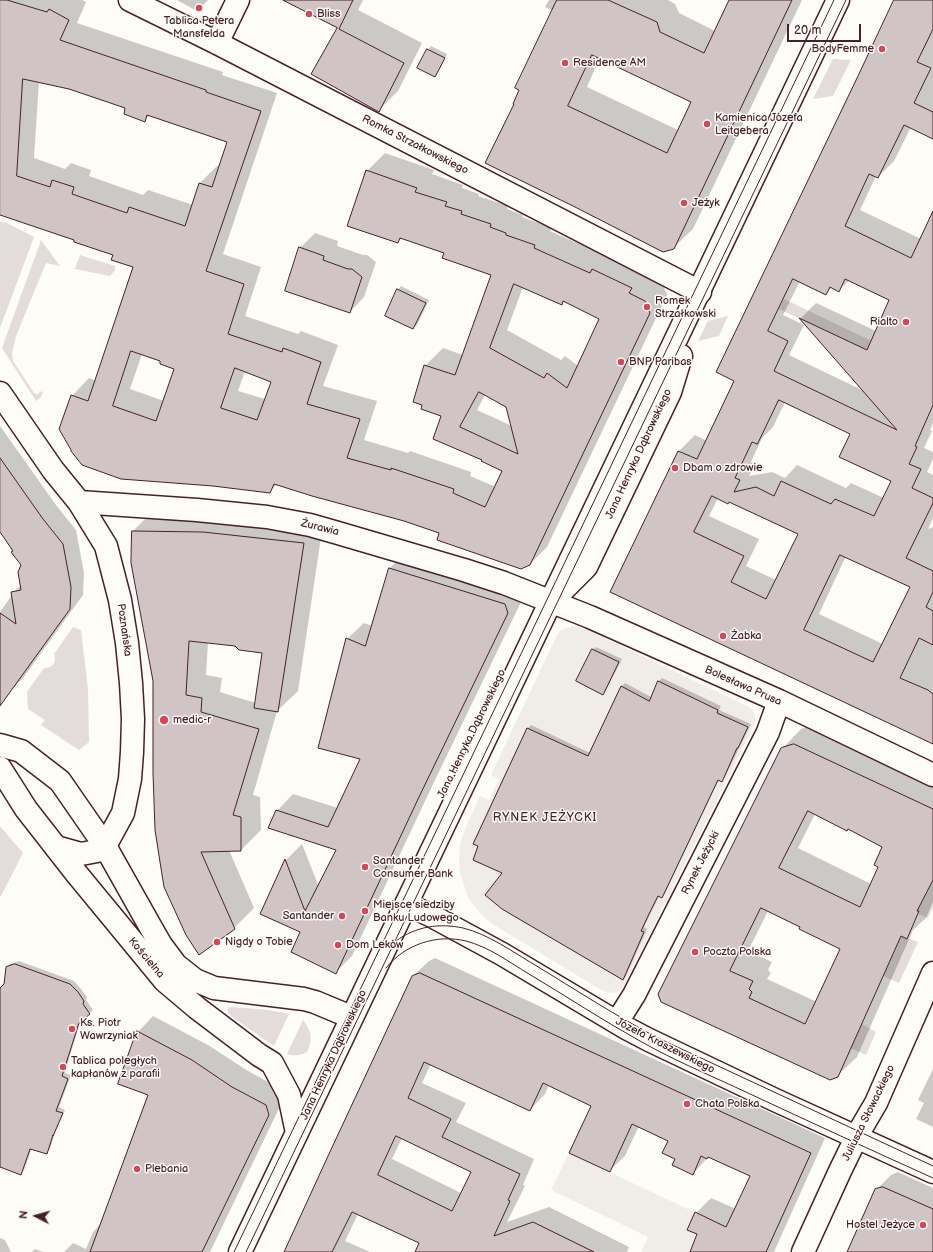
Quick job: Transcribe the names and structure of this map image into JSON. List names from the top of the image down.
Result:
{
  "streets": {
    "street": [
      "Romka Strzałkowskiego",
      "Jana Henryka Dąbrowskiego",
      "Żurawia",
      "Poznańska",
      "Bolesława Prusa",
      "Rynek Jeżycki",
      "Kościelna",
      "Józefa Kraszewskiego",
      "Juliusza Słowackiego"
    ]
  },
  "crossings": [
    ["Romka Strzałkowskiego", "Jana Henryka Dąbrowskiego"],
    ["Jana Henryka Dąbrowskiego", "Żurawia"],
    ["Jana Henryka Dąbrowskiego", "Bolesława Prusa"],
    ["Jana Henryka Dąbrowskiego", "Kościelna"],
    ["Jana Henryka Dąbrowskiego", "Józefa Kraszewskiego"],
    ["Żurawia", "Poznańska"],
    ["Żurawia", "Bolesława Prusa"],
    ["Poznańska", "Kościelna"],
    ["Bolesława Prusa", "Rynek Jeżycki"],
    ["Rynek Jeżycki", "Józefa Kraszewskiego"],
    ["Józefa Kraszewskiego", "Juliusza Słowackiego"]
  ],
  "districts": ["RYNEK JEŻYCKI"],
  "places": [
    "Tablica Petera Mansfelda",
    "Bliss",
    "BodyFemme",
    "Residence AM",
    "Kamienica Józefa Leitgebera",
    "Jeżyk",
    "Romek Strzałkowski",
    "Rialto",
    "BNP Paribas",
    "Dbam o zdrowie",
    "Żabka",
    "medic-r",
    "Santander Consumer Bank",
    "Miejsce siedziby Banku Ludowego",
    "Santander",
    "Nigdy o Tobie",
    "Dom Leków",
    "Poczta Polska",
    "Ks. Piotr Wawrzyniak",
    "Tablica poległych kapłanów z parafii",
    "Chata Polska",
    "Plebania",
    "Hostel Jeżyce"
  ],
  "scale_bar": "20 m",
  "north": "left"
}
